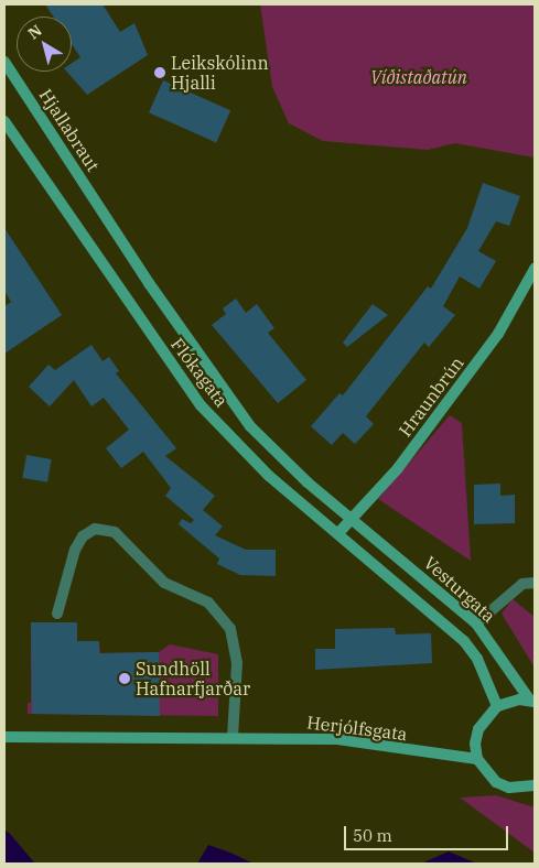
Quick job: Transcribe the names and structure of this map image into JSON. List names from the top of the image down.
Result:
{
  "streets": {
    "main road": [
      "Hjallabraut",
      "Flókagata",
      "Hraunbrún",
      "Vesturgata",
      "Herjólfsgata"
    ]
  },
  "crossings": [
    ["Hjallabraut", "Flókagata"],
    ["Flókagata", "Hraunbrún"],
    ["Flókagata", "Vesturgata"],
    ["Hraunbrún", "Vesturgata"]
  ],
  "parks": ["Víðistaðatún"],
  "places": ["Leikskólinn Hjalli", "Sundhöll Hafnarfjarðar"],
  "scale_bar": "50 m",
  "north": "top left"
}
